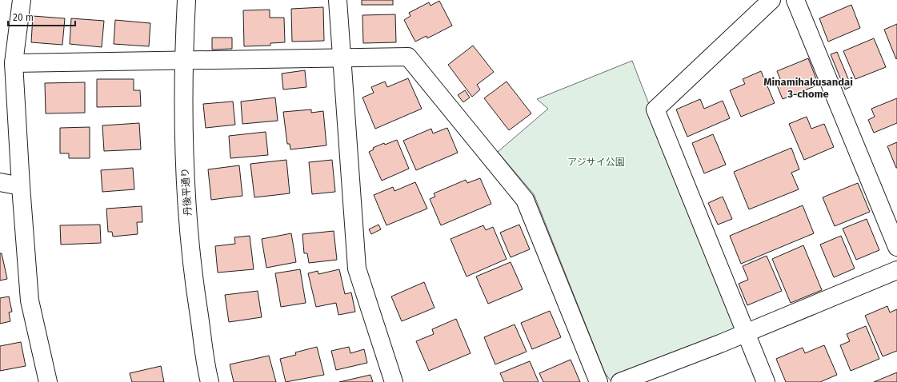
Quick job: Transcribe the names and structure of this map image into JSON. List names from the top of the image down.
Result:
{
  "streets": {
    "street": ["丹後平通り"]
  },
  "districts": ["Minamihakusandai 3-chome"],
  "parks": ["アジサイ公園"],
  "scale_bar": "20 m"
}
